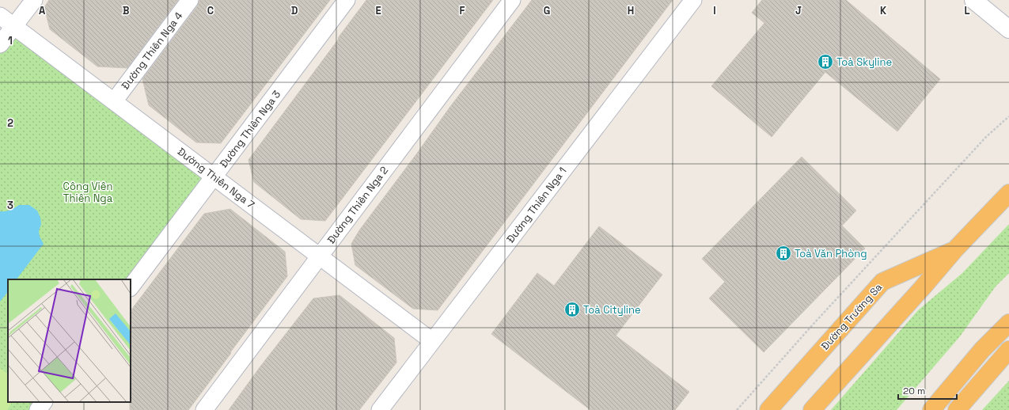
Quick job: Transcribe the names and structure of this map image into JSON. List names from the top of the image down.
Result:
{
  "streets": {
    "highway": ["Đường Trường Sa"],
    "street": [
      "Đường Thiên Nga 4",
      "Đường Thiên Nga 3",
      "Đường Thiên Nga 7",
      "Đường Thiên Nga 2",
      "Đường Thiên Nga 1"
    ]
  },
  "crossings": [
    ["Đường Thiên Nga 4", "Đường Thiên Nga 7"],
    ["Đường Thiên Nga 3", "Đường Thiên Nga 7"],
    ["Đường Thiên Nga 7", "Đường Thiên Nga 2"],
    ["Đường Thiên Nga 7", "Đường Thiên Nga 1"]
  ],
  "parks": ["Công Viên Thiên Nga"],
  "places": {
    "building": ["Toà Skyline", "Toà Văn Phòng", "Toà Cityline"]
  },
  "scale_bar": "20 m",
  "grid": {
    "columns": [
      "A",
      "B",
      "C",
      "D",
      "E",
      "F",
      "G",
      "H",
      "I",
      "J",
      "K",
      "L"
    ],
    "rows": ["1", "2", "3"]
  }
}
